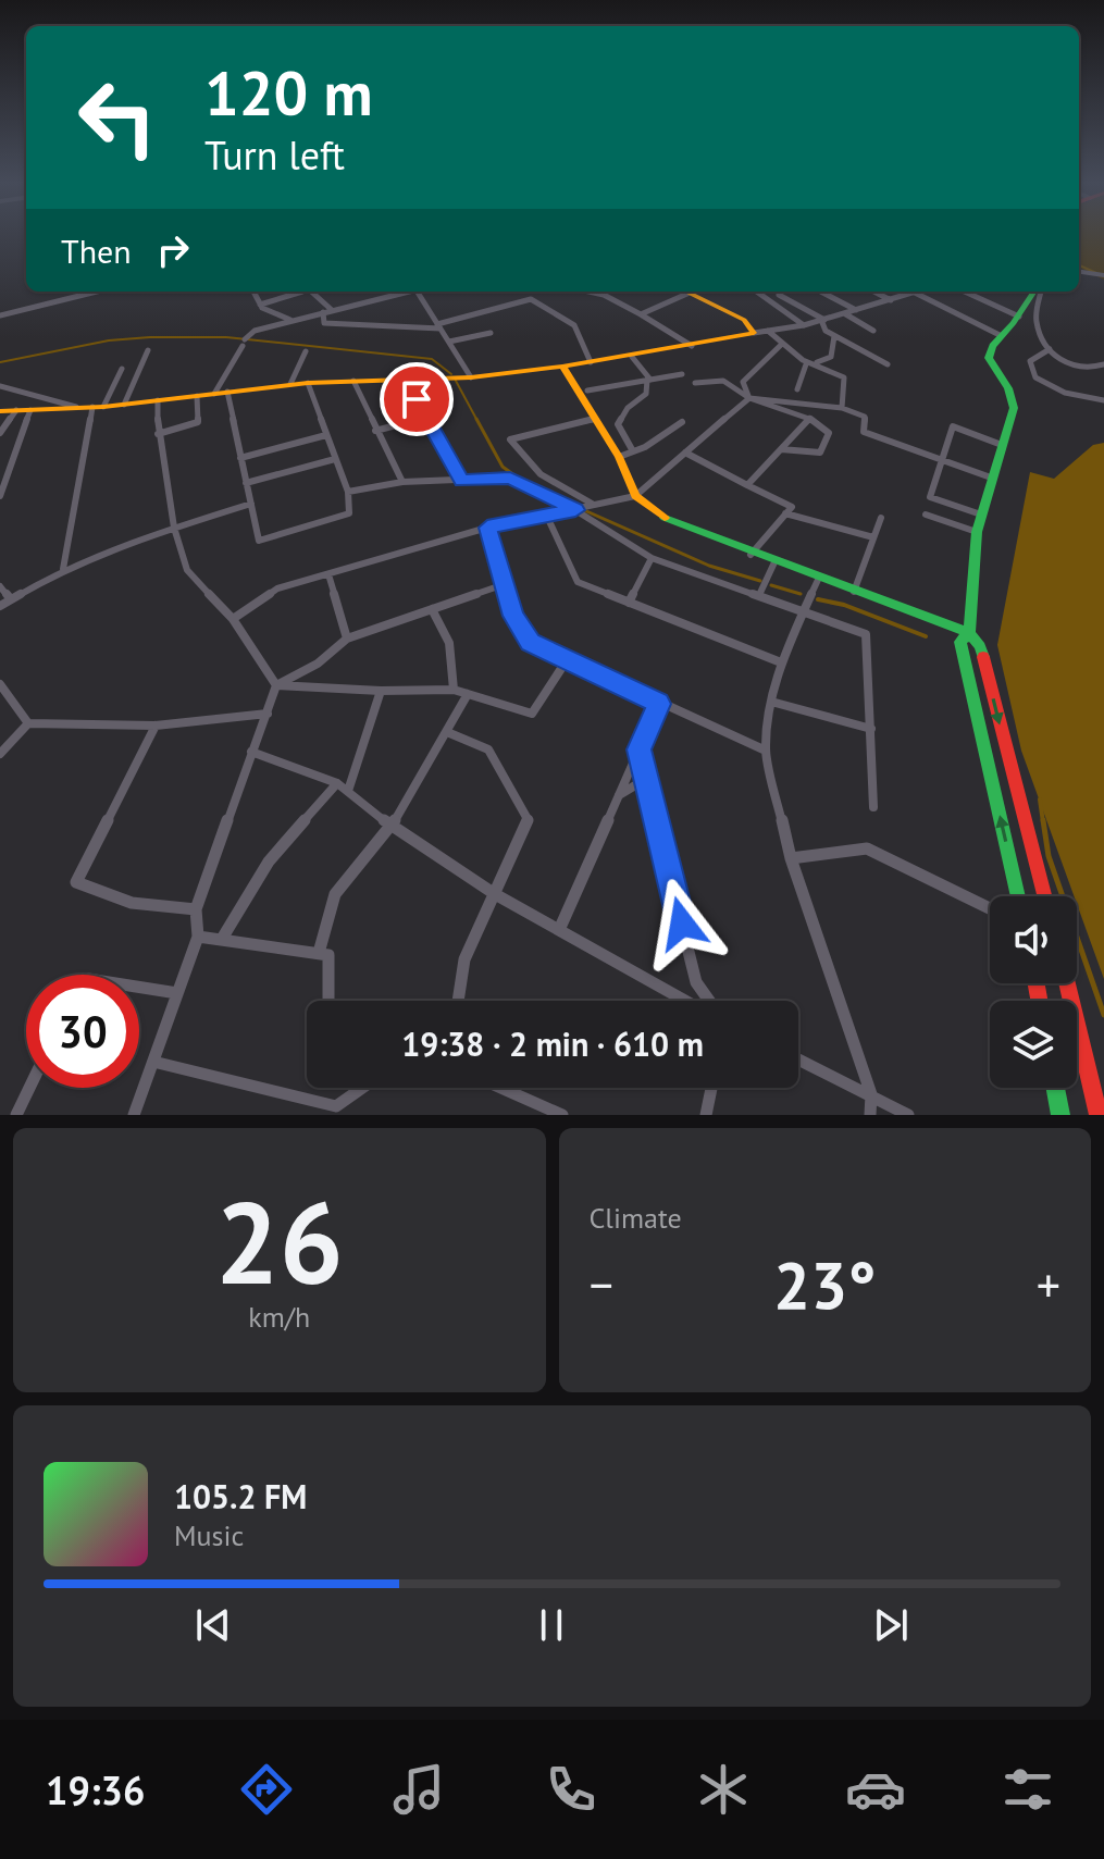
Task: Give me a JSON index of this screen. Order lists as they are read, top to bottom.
{
  "page": {
    "turn": ["120 m", "Turn left"],
    "then": "Then",
    "limit": "30",
    "trip": "19:38 · 2 min · 610 m",
    "tile": [
      ["26", "km/h"],
      "Climate"
    ],
    "heat": ["−", "23°", "+"],
    "song": ["105.2 FM", "Music"],
    "tabs": "19:36"
  }
}
